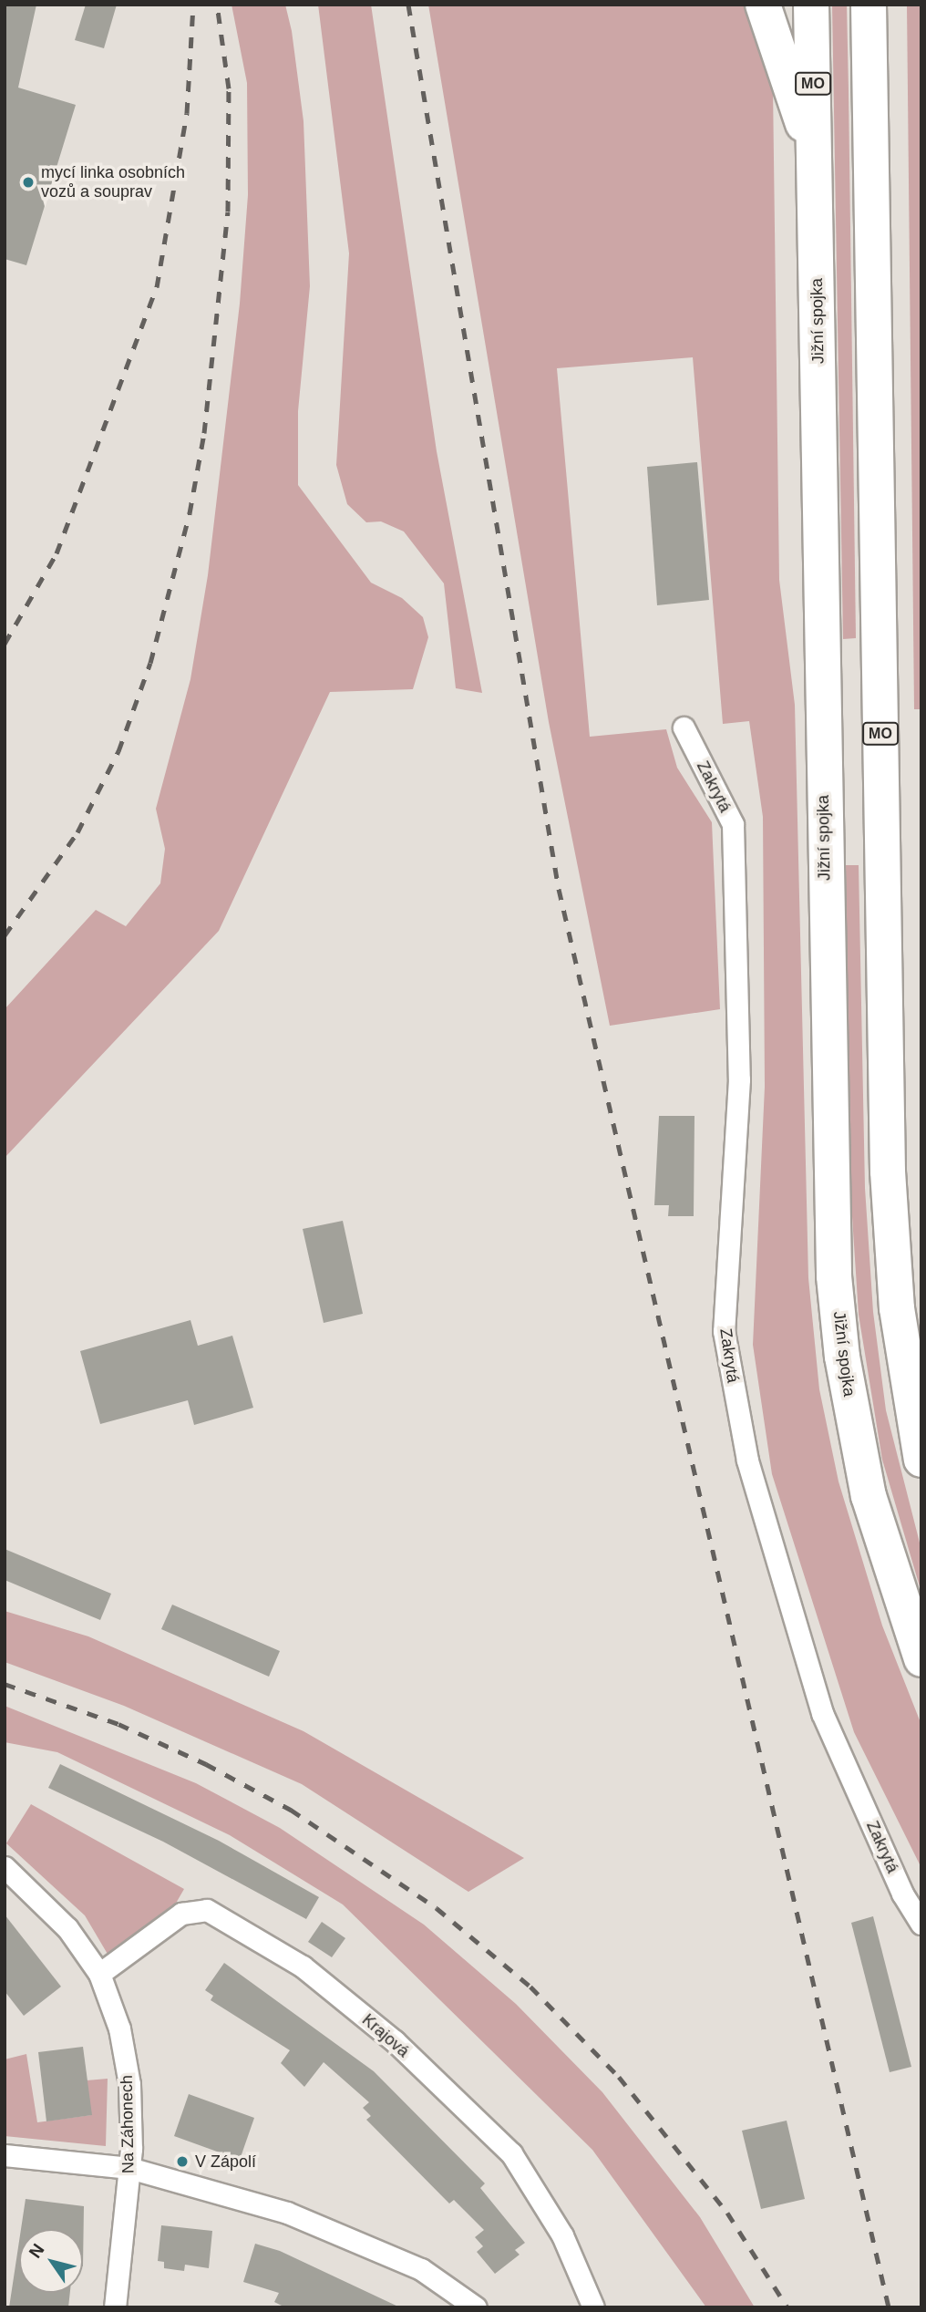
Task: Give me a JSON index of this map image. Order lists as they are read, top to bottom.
{
  "streets": {
    "highway": ["MO", "Jižní spojka"],
    "street": ["Zakrytá", "Krajová", "Na Záhonech"]
  },
  "crossings": [
    ["Krajová", "Na Záhonech"]
  ],
  "places": ["mycí linka osobních vozů a souprav", "V Zápolí"],
  "north": "top left"
}
